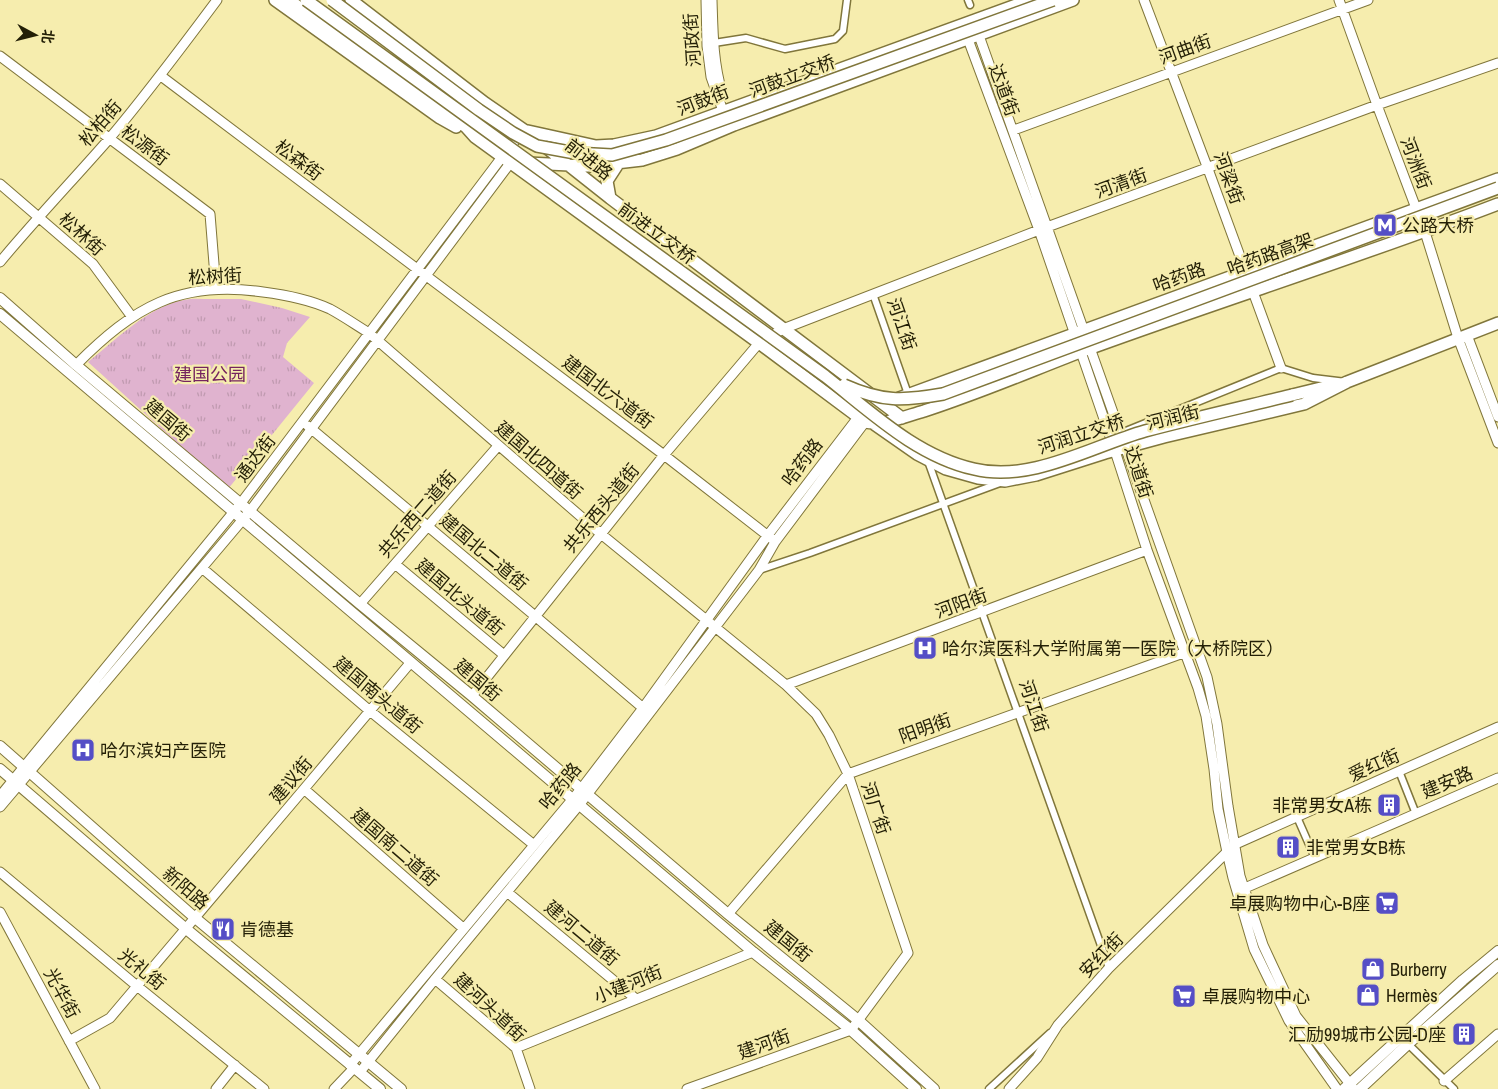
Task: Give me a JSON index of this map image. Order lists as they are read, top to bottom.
{
  "streets": {
    "highway": [
      "河鼓立交桥",
      "河鼓街",
      "前进路",
      "前进立交桥",
      "哈药路高架",
      "哈药路",
      "河润街",
      "河润立交桥"
    ],
    "main road": ["建国街", "新阳路"],
    "street": [
      "河政街",
      "河曲街",
      "达道街",
      "松柏街",
      "松源街",
      "松森街",
      "河洲街",
      "河梁街",
      "河清街",
      "松林街",
      "松树街",
      "河江街",
      "建国北六道街",
      "通达街",
      "建国北四道街",
      "共乐西头道街",
      "共乐西二道街",
      "建国北二道街",
      "建国北头道街",
      "河阳街",
      "建国南头道街",
      "阳明街",
      "爱红街",
      "建议街",
      "建安路",
      "河广街",
      "建国南二道街",
      "建河二道街",
      "安红街",
      "光礼街",
      "小建河街",
      "光华街",
      "建河头道街",
      "建河街"
    ]
  },
  "crossings": [
    ["河政街", "河鼓街"],
    ["河曲街", "河洲街"],
    ["河曲街", "河梁街"],
    ["达道街", "河鼓街"],
    ["达道街", "河清街"],
    ["达道街", "哈药路"],
    ["达道街", "河润街"],
    ["达道街", "河阳街"],
    ["达道街", "阳明街"],
    ["达道街", "爱红街"],
    ["达道街", "建安路"],
    ["达道街", "安红街"],
    ["河鼓街", "前进路"],
    ["河鼓街", "通达街"],
    ["松柏街", "松源街"],
    ["松柏街", "松森街"],
    ["松柏街", "松林街"],
    ["松源街", "松树街"],
    ["前进路", "河清街"],
    ["前进路", "哈药路"],
    ["前进路", "通达街"],
    ["松森街", "建国北六道街"],
    ["松森街", "通达街"],
    ["河洲街", "河清街"],
    ["河洲街", "哈药路"],
    ["河洲街", "河润街"],
    ["河梁街", "河清街"],
    ["河梁街", "哈药路"],
    ["河梁街", "河润街"],
    ["河清街", "河江街"],
    ["河清街", "共乐西头道街"],
    ["前进立交桥", "哈药路高架"],
    ["前进立交桥", "河润立交桥"],
    ["松林街", "松树街"],
    ["松树街", "建国街"],
    ["松树街", "通达街"],
    ["松树街", "建国北四道街"],
    ["哈药路", "河江街"],
    ["哈药路", "建国北六道街"],
    ["哈药路", "河润街"],
    ["哈药路", "建国街"],
    ["哈药路", "建国北四道街"],
    ["哈药路", "建国北二道街"],
    ["哈药路", "建国南头道街"],
    ["哈药路", "河广街"],
    ["哈药路", "建国南二道街"],
    ["哈药路", "新阳路"],
    ["哈药路", "建河二道街"],
    ["哈药路", "建河头道街"],
    ["河江街", "河润街"],
    ["河江街", "河阳街"],
    ["河江街", "阳明街"],
    ["河江街", "安红街"],
    ["建国北六道街", "通达街"],
    ["建国北六道街", "共乐西头道街"],
    ["河润街", "河润立交桥"],
    ["建国街", "通达街"],
    ["建国街", "共乐西头道街"],
    ["建国街", "共乐西二道街"],
    ["建国街", "阳明街"],
    ["建国街", "建议街"],
    ["建国街", "河广街"],
    ["建国街", "小建河街"],
    ["建国街", "建河街"],
    ["通达街", "建国北四道街"],
    ["通达街", "建国北二道街"],
    ["通达街", "建国南头道街"],
    ["通达街", "新阳路"],
    ["建国北四道街", "共乐西头道街"],
    ["建国北四道街", "共乐西二道街"],
    ["建国北四道街", "河广街"],
    ["共乐西头道街", "建国北二道街"],
    ["共乐西头道街", "建国北头道街"],
    ["共乐西二道街", "建国北二道街"],
    ["共乐西二道街", "建国北头道街"],
    ["河阳街", "河广街"],
    ["建国南头道街", "建议街"],
    ["阳明街", "河广街"],
    ["建议街", "建国南二道街"],
    ["建议街", "新阳路"],
    ["建议街", "光礼街"],
    ["建议街", "光华街"],
    ["河广街", "建河街"],
    ["建河二道街", "小建河街"],
    ["小建河街", "建河头道街"]
  ],
  "parks": ["建国公园"],
  "places": {
    "metro station": ["公路大桥"],
    "hospital": ["哈尔滨医科大学附属第一医院（大桥院区）", "哈尔滨妇产医院"],
    "building": ["非常男女A栋", "非常男女B栋", "汇励99城市公园-D座"],
    "supermarket": ["卓展购物中心-B座", "卓展购物中心"],
    "restaurant": ["肯德基"],
    "shop": ["Burberry", "Hermès"]
  },
  "north": "right"
}
